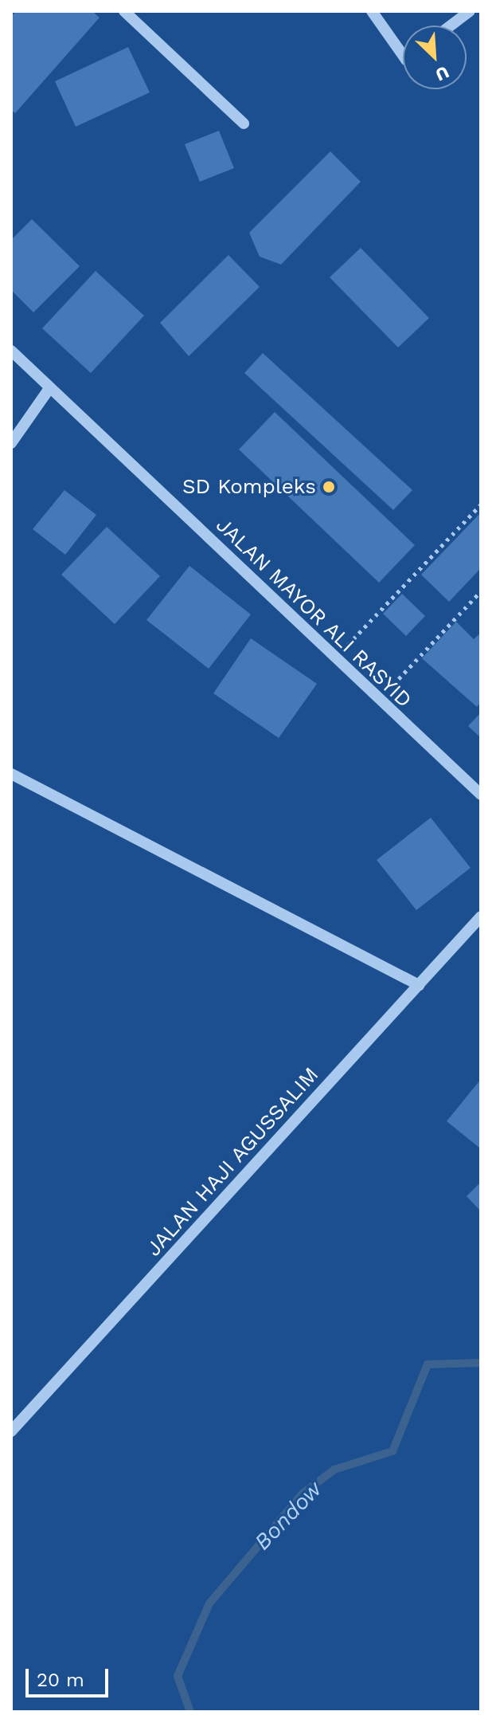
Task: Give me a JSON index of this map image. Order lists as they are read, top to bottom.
{
  "streets": {
    "street": ["JALAN MAYOR ALI RASYID", "JALAN HAJI AGUSSALIM"]
  },
  "water": ["Bondow"],
  "places": ["SD Kompleks"],
  "scale_bar": "20 m",
  "north": "bottom right"
}
